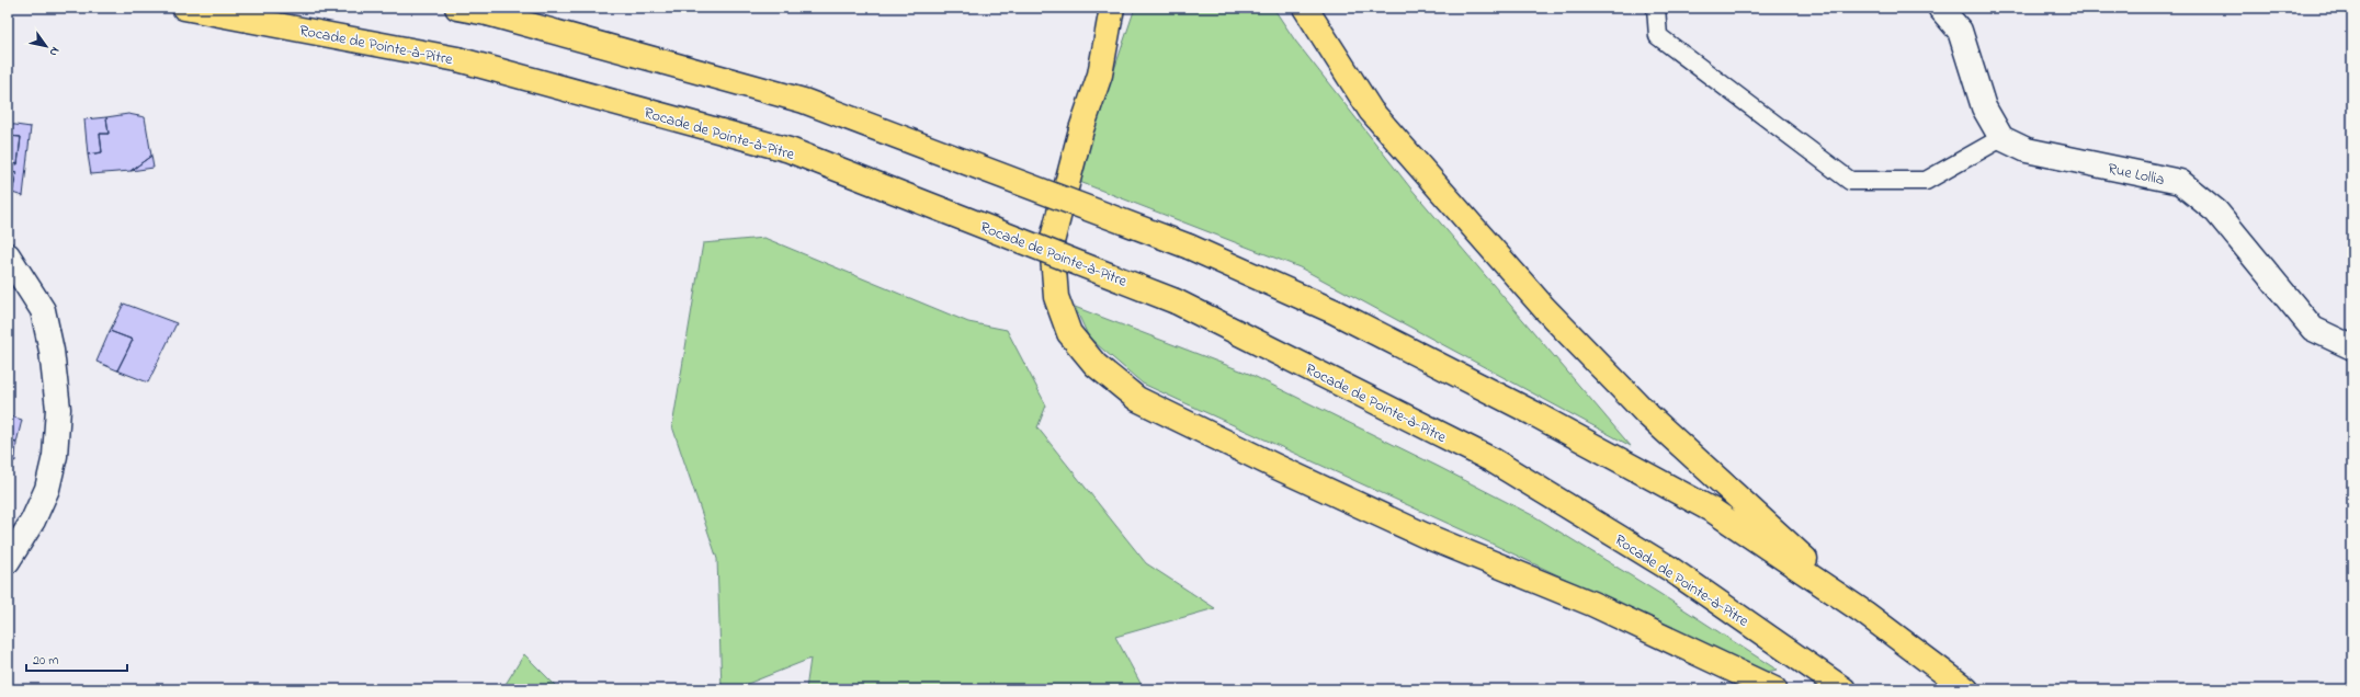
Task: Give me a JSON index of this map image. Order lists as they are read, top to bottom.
{
  "streets": {
    "highway": ["Rocade de Pointe-à-Pitre"],
    "street": ["Rue Lollia"]
  },
  "scale_bar": "20 m",
  "north": "bottom right"
}
